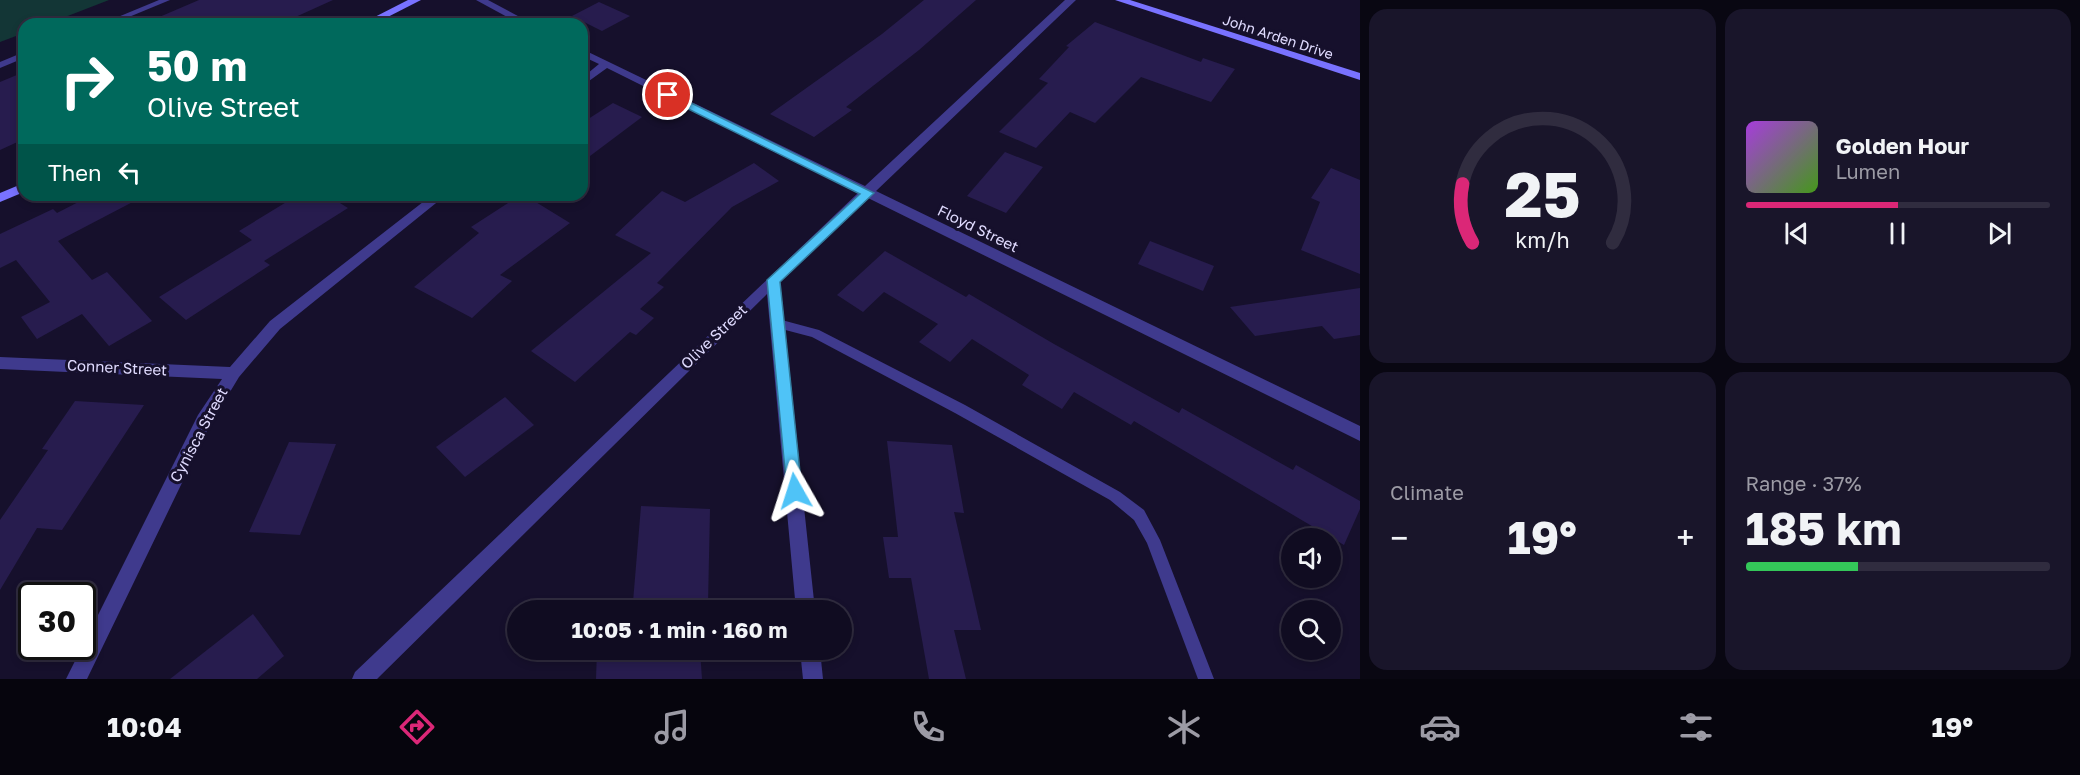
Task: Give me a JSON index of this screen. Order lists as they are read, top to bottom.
{
  "streets": {
    "street": [
      "John Arden Drive",
      "Floyd Street",
      "Olive Street",
      "Conner Street",
      "Cynisca Street"
    ]
  },
  "crossings": [
    ["Floyd Street", "Olive Street"],
    ["Conner Street", "Cynisca Street"]
  ],
  "page": {
    "turn": ["50 m", "Olive Street"],
    "song": ["Golden Hour", "Lumen"],
    "then": "Then",
    "tile": [
      "Climate",
      ["Range · 37%", "185 km"]
    ],
    "heat": ["−", "19°", "+"],
    "limit": "30",
    "trip": "10:05 · 1 min · 160 m",
    "tabs": ["10:04", "19°"],
    "gauge": ["25", "km/h"]
  }
}
